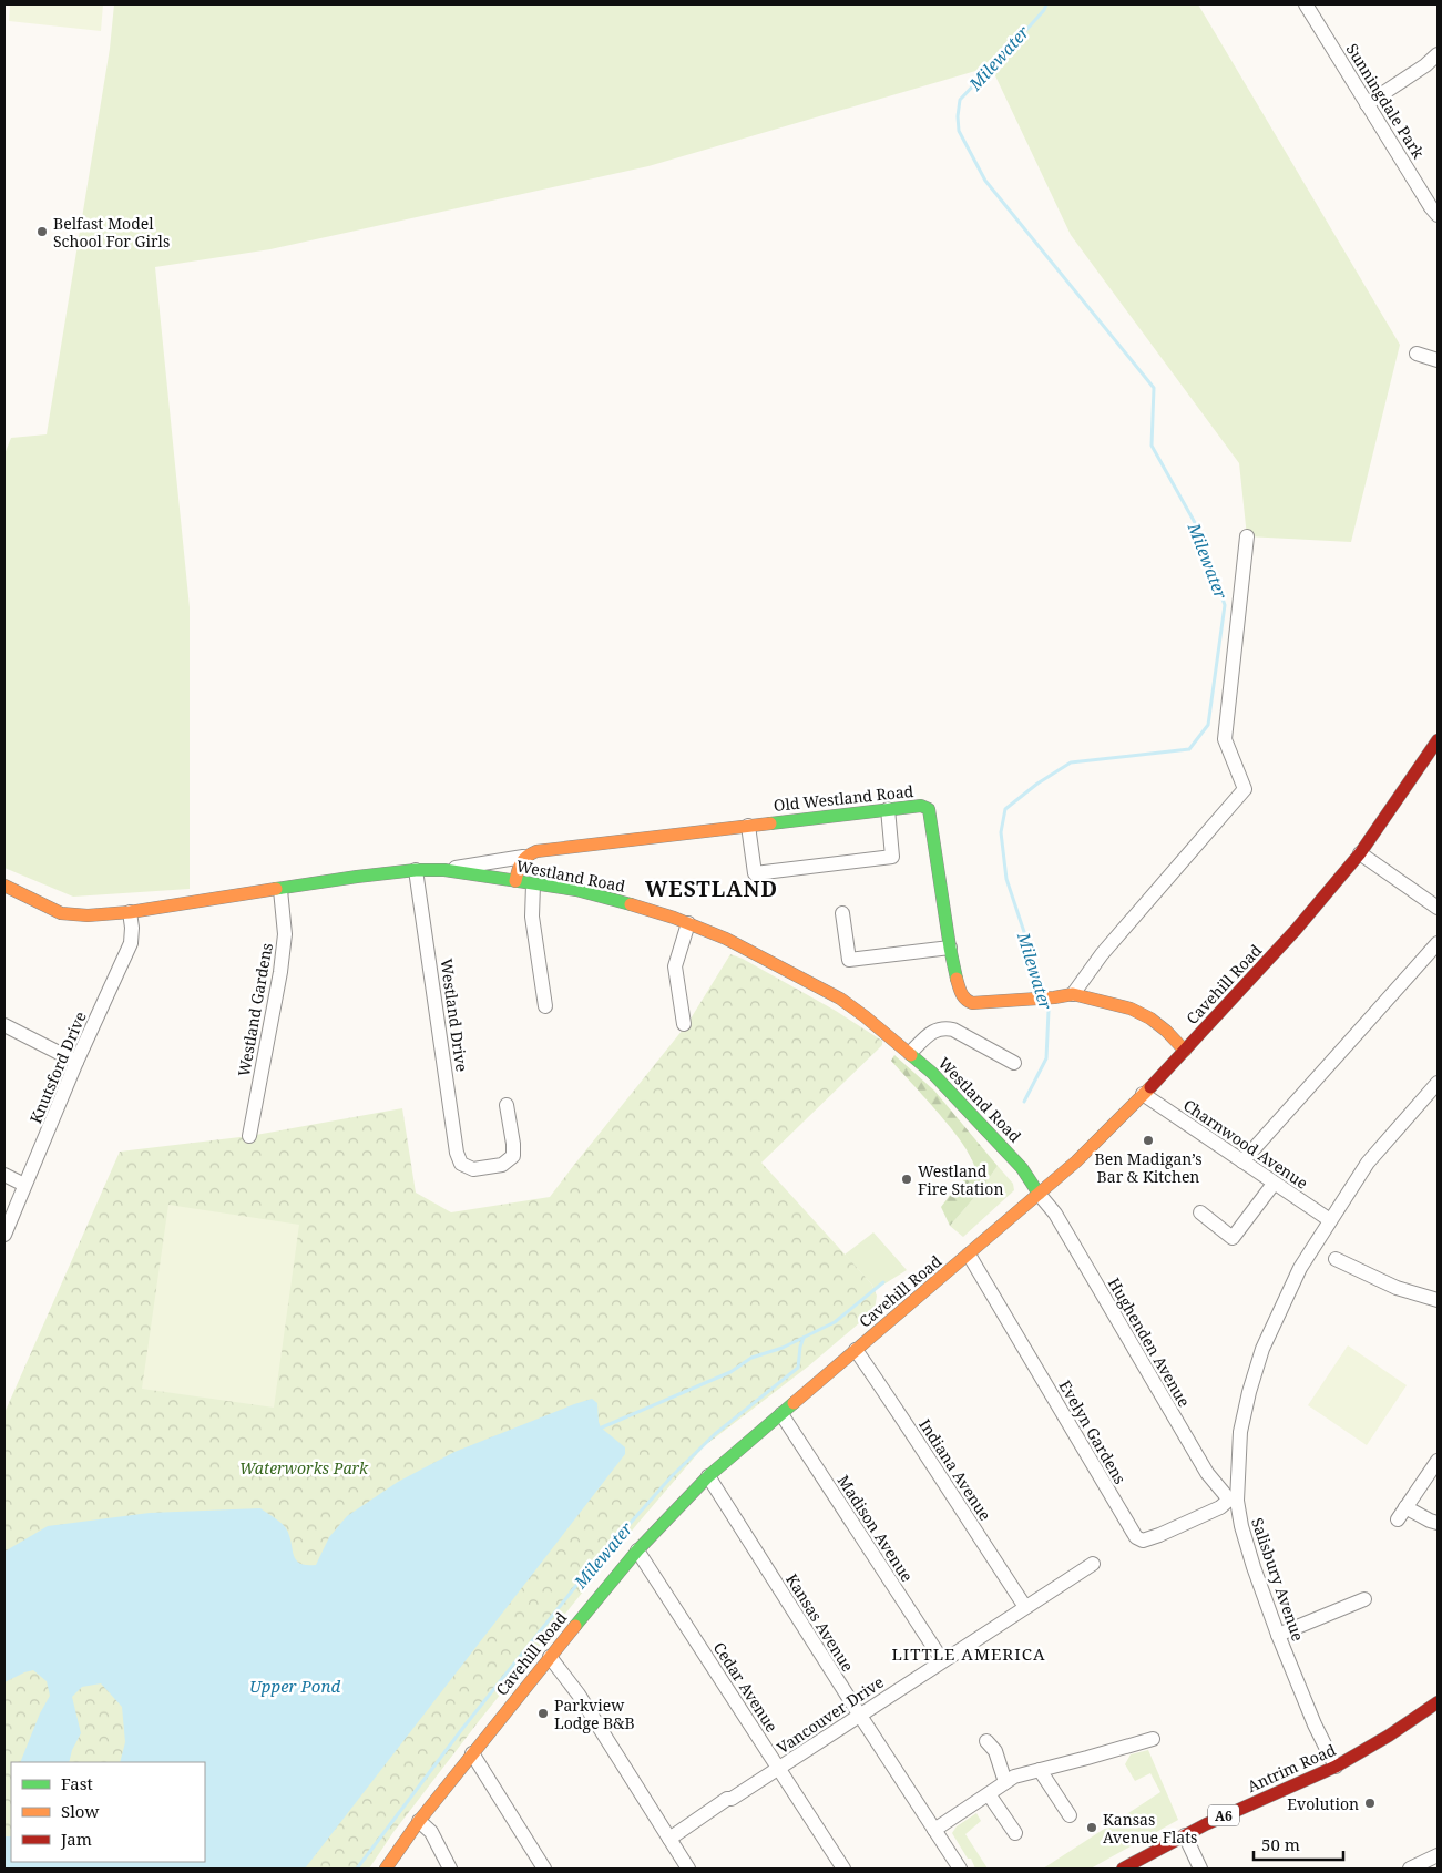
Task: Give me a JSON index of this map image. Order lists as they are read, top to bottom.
{
  "streets": {
    "street": [
      "Sunningdale Park",
      "Old Westland Road",
      "Westland Road",
      "Cavehill Road",
      "Westland Gardens",
      "Westland Drive",
      "Knutsford Drive",
      "Charnwood Avenue",
      "Hughenden Avenue",
      "Evelyn Gardens",
      "Indiana Avenue",
      "Madison Avenue",
      "Salisbury Avenue",
      "Kansas Avenue",
      "Cedar Avenue",
      "Vancouver Drive",
      "Antrim Road",
      "A6"
    ]
  },
  "crossings": [
    ["Old Westland Road", "Cavehill Road"],
    ["Westland Road", "Cavehill Road"],
    ["Westland Road", "Westland Gardens"],
    ["Westland Road", "Westland Drive"],
    ["Westland Road", "Knutsford Drive"],
    ["Westland Road", "Hughenden Avenue"],
    ["Cavehill Road", "Charnwood Avenue"],
    ["Cavehill Road", "Hughenden Avenue"],
    ["Cavehill Road", "Evelyn Gardens"],
    ["Cavehill Road", "Indiana Avenue"],
    ["Cavehill Road", "Madison Avenue"],
    ["Cavehill Road", "Kansas Avenue"],
    ["Cavehill Road", "Cedar Avenue"],
    ["Charnwood Avenue", "Salisbury Avenue"],
    ["Hughenden Avenue", "Evelyn Gardens"],
    ["Hughenden Avenue", "Salisbury Avenue"],
    ["Evelyn Gardens", "Salisbury Avenue"],
    ["Indiana Avenue", "Vancouver Drive"],
    ["Madison Avenue", "Vancouver Drive"],
    ["Salisbury Avenue", "Antrim Road"],
    ["Kansas Avenue", "Vancouver Drive"],
    ["Cedar Avenue", "Vancouver Drive"]
  ],
  "districts": ["WESTLAND", "LITTLE AMERICA"],
  "water": ["Milewater", "Upper Pond"],
  "parks": ["Waterworks Park"],
  "places": [
    "Belfast Model School For Girls",
    "Ben Madigan’s Bar & Kitchen",
    "Westland Fire Station",
    "Parkview Lodge B&B",
    "Evolution",
    "Kansas Avenue Flats"
  ],
  "legend": ["Fast", "Slow", "Jam"],
  "scale_bar": "50 m"
}
